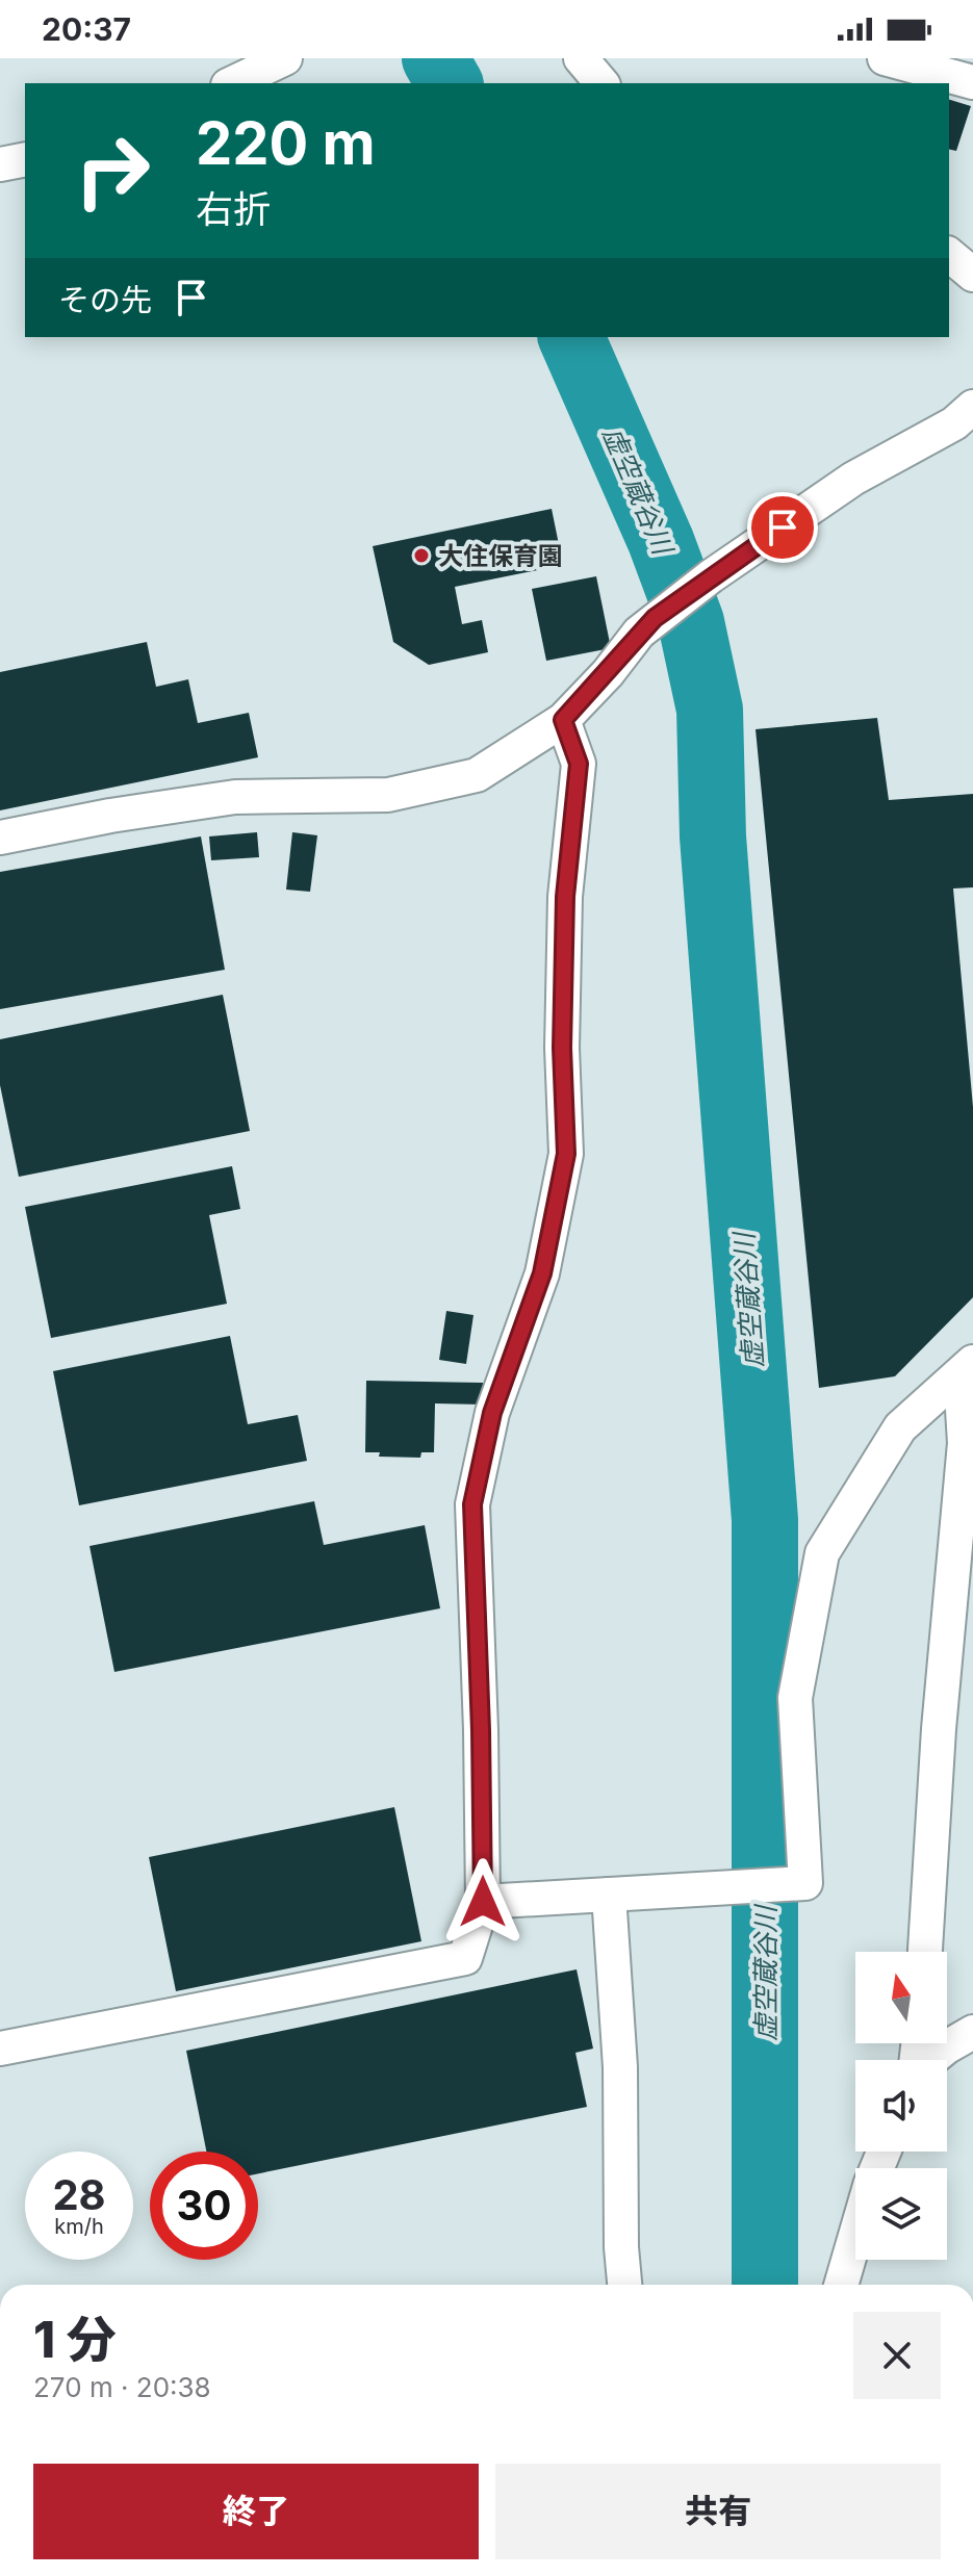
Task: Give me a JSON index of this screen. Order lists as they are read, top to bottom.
{
  "water": ["虚空蔵谷川"],
  "places": ["大住保育園"],
  "north": "top",
  "page": {
    "status": "20:37",
    "turn": ["220 m", "右折"],
    "then": "その先",
    "speed": "28 km/h",
    "limit": "30",
    "heading": ["1 分", "270 m · 20:38"],
    "buttons": ["終了", "共有"]
  }
}
